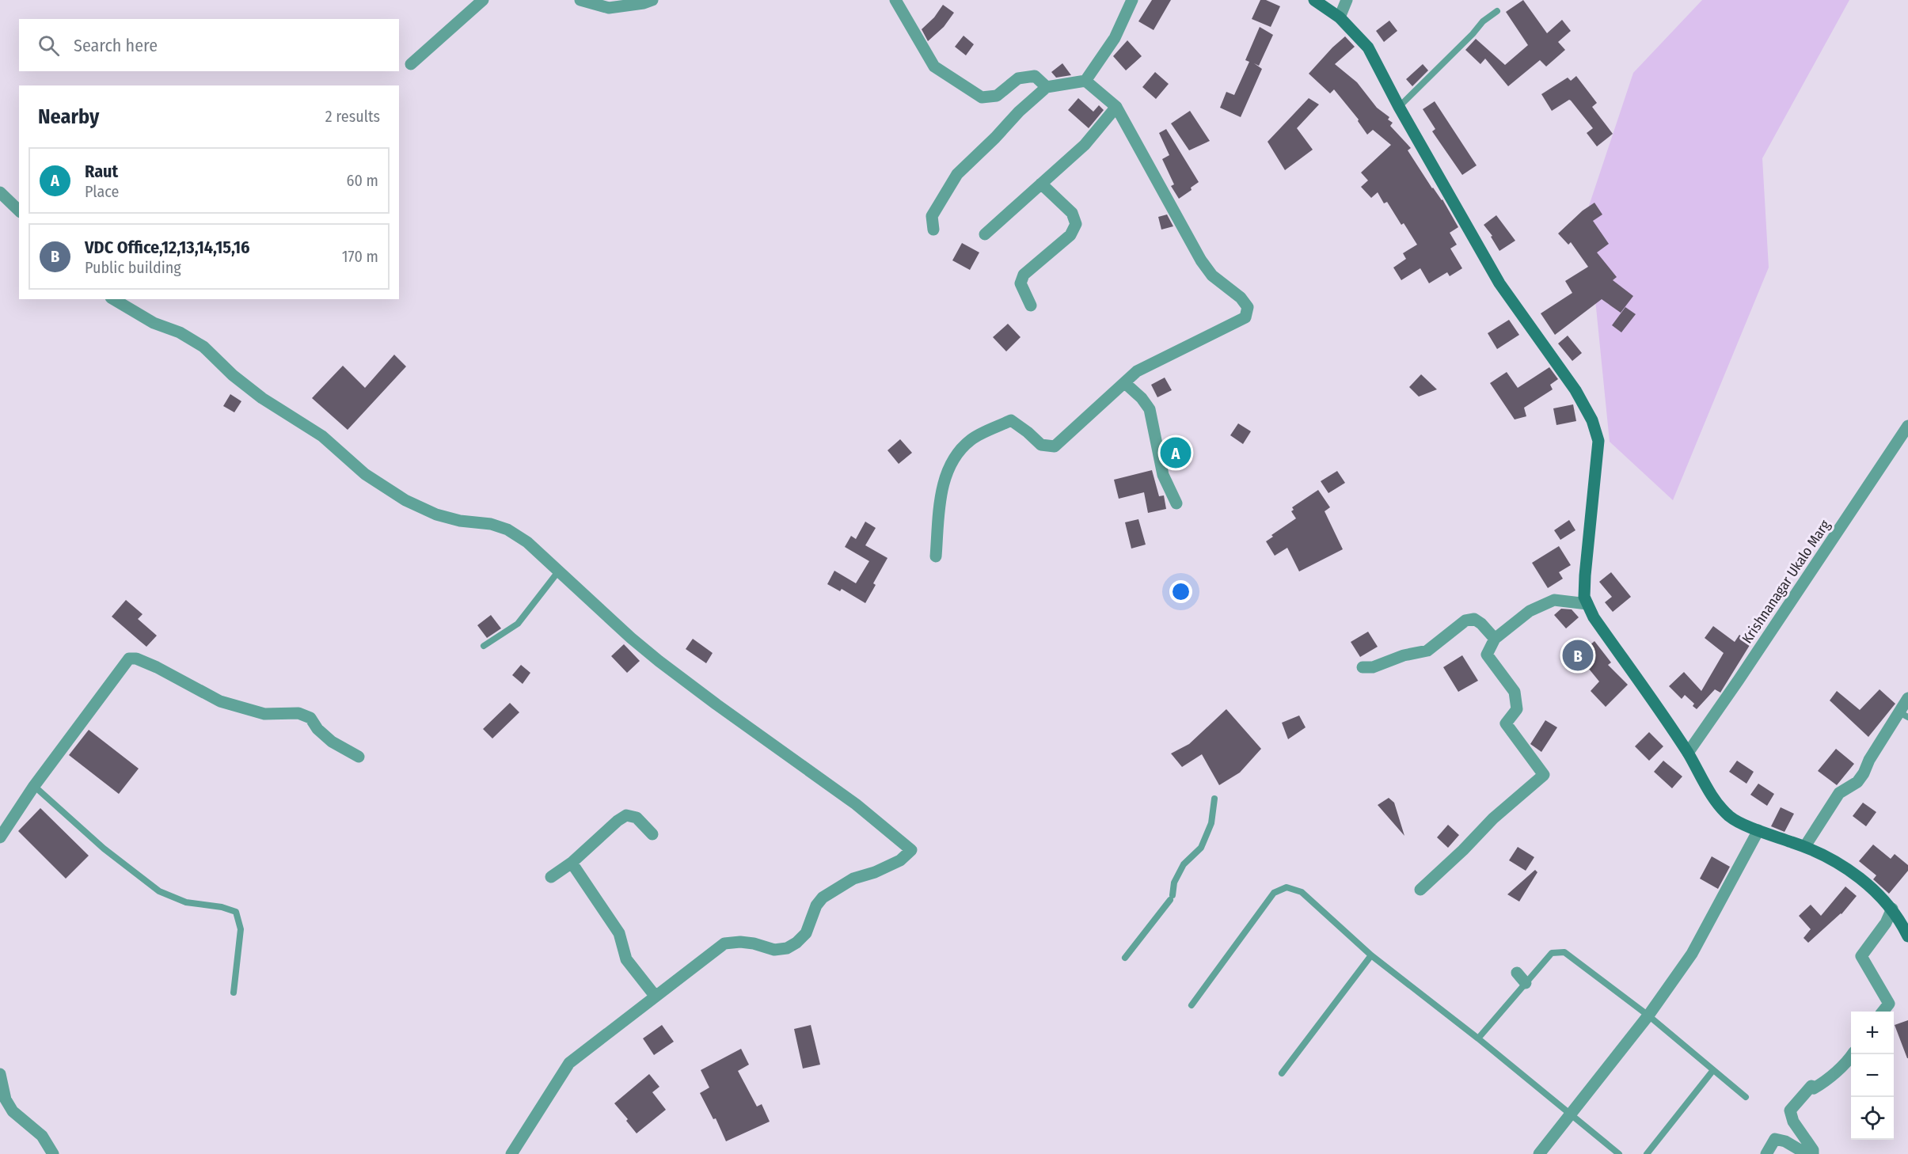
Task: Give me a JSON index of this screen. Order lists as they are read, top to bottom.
{
  "streets": {
    "street": ["Krishnanagar Ukalo Marg"]
  },
  "page": {
    "search": "Search here",
    "heading": ["Nearby", "2 results"],
    "list": [
      {
        "mark": "A",
        "name": "Raut",
        "note": "Place",
        "value": "60 m"
      },
      {
        "mark": "B",
        "name": "VDC Office,12,13,14,15,16",
        "note": "Public building",
        "value": "170 m"
      }
    ],
    "pins": ["A", "B"],
    "map_buttons": ["+", "−"]
  }
}
